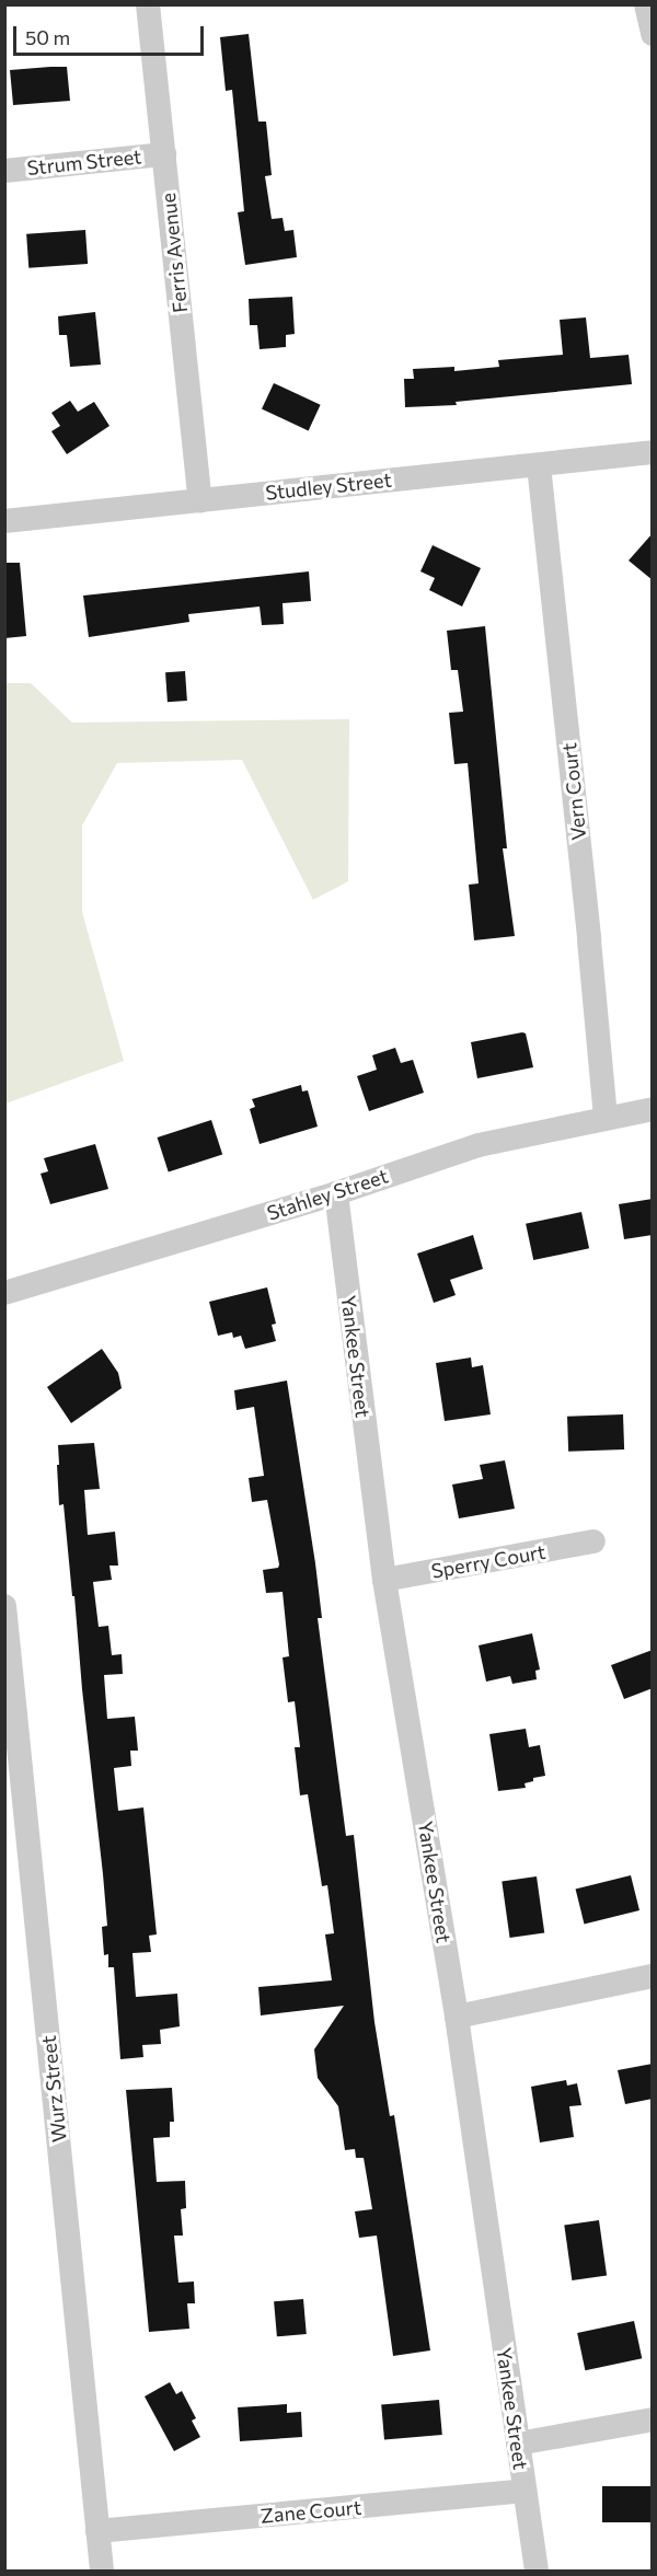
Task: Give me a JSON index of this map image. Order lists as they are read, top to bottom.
{
  "streets": {
    "street": [
      "Strum Street",
      "Ferris Avenue",
      "Studley Street",
      "Vern Court",
      "Stahley Street",
      "Yankee Street",
      "Sperry Court",
      "Wurz Street",
      "Zane Court"
    ]
  },
  "crossings": [
    ["Strum Street", "Ferris Avenue"],
    ["Ferris Avenue", "Studley Street"],
    ["Studley Street", "Vern Court"],
    ["Vern Court", "Stahley Street"],
    ["Stahley Street", "Yankee Street"],
    ["Yankee Street", "Sperry Court"],
    ["Yankee Street", "Zane Court"],
    ["Wurz Street", "Zane Court"]
  ],
  "scale_bar": "50 m"
}
